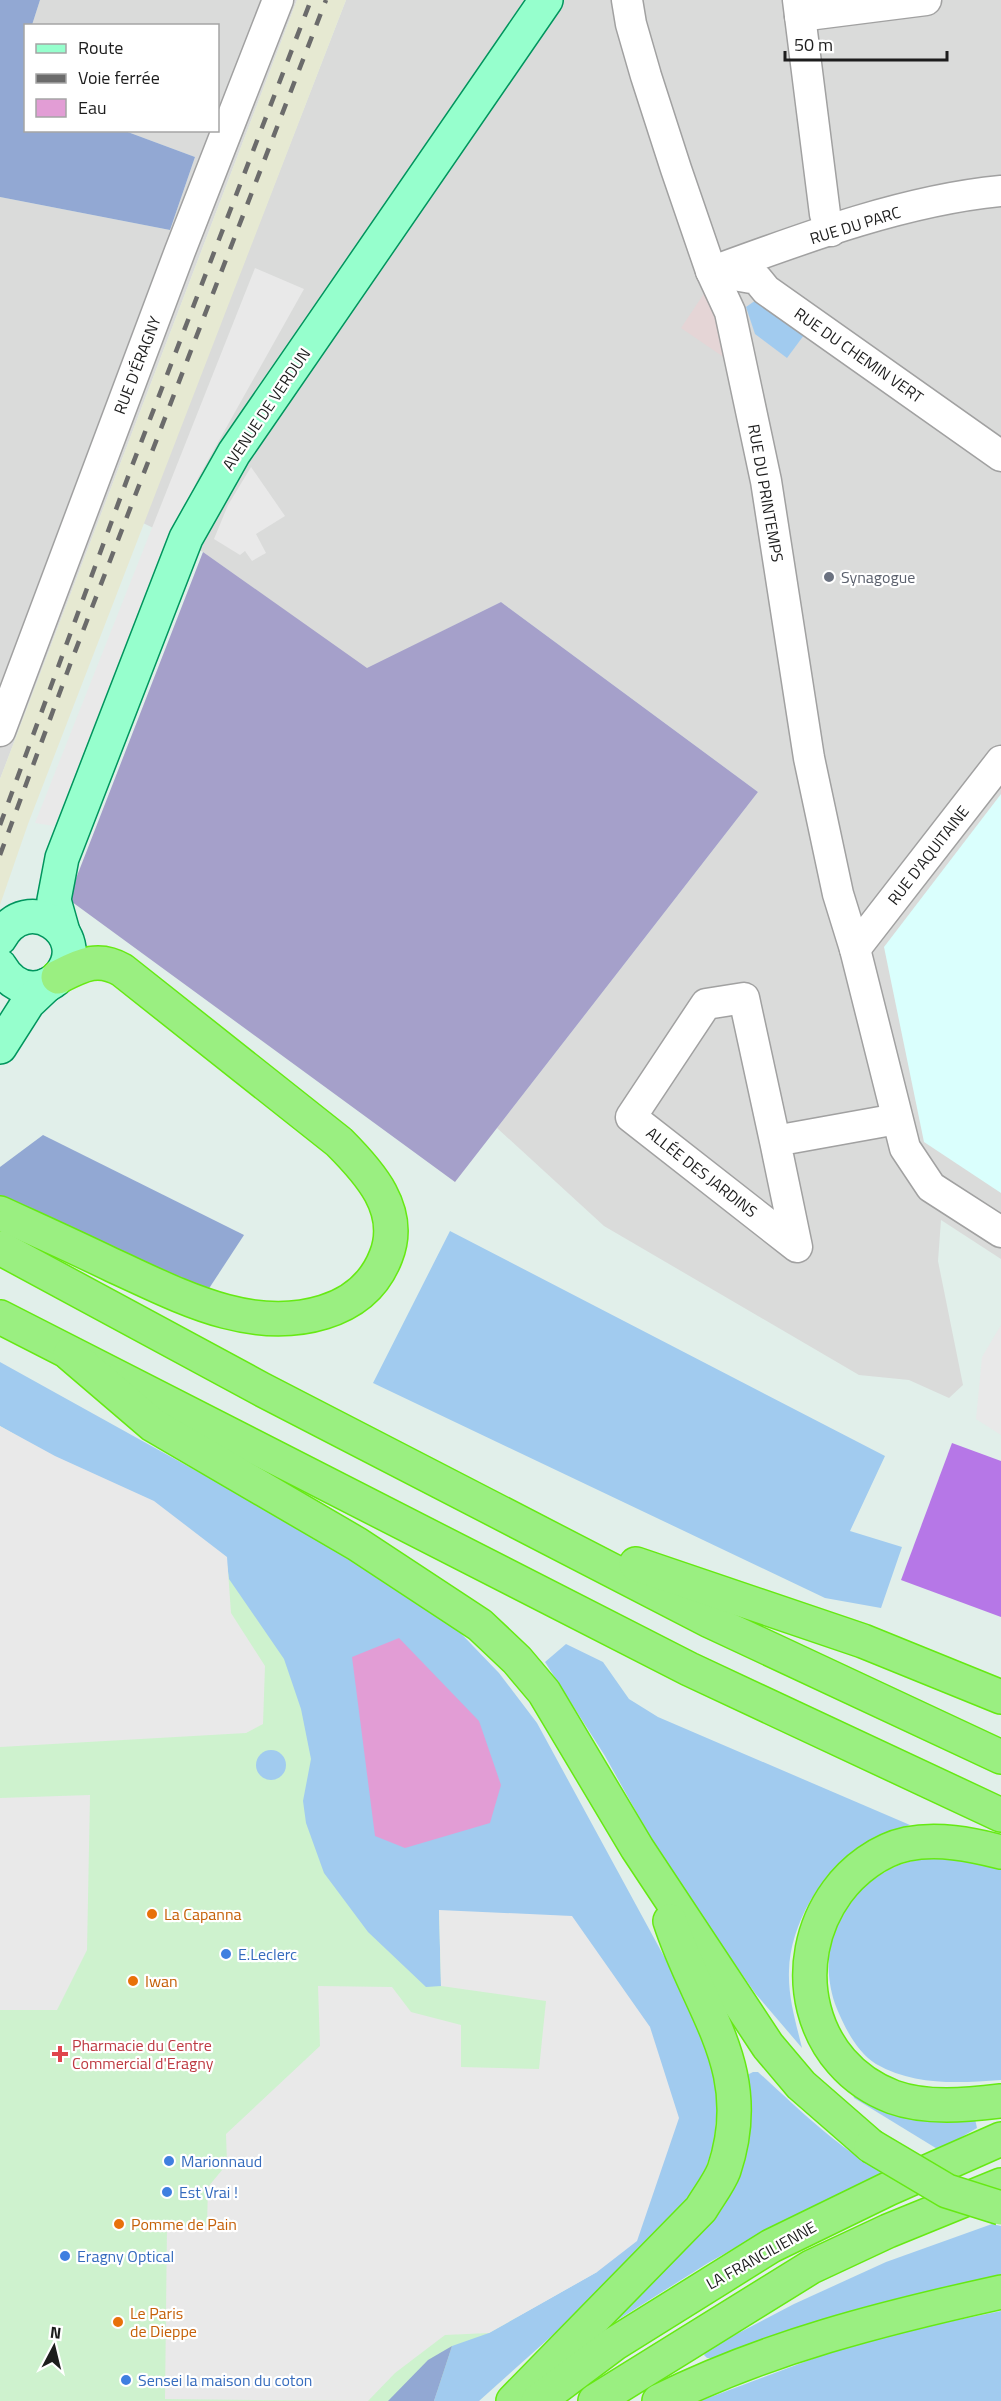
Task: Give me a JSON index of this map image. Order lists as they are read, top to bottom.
{
  "streets": {
    "highway": ["LA FRANCILIENNE"],
    "main road": ["AVENUE DE VERDUN"],
    "street": [
      "RUE DU PARC",
      "RUE DU CHEMIN VERT",
      "RUE D'ÉRAGNY",
      "RUE DU PRINTEMPS",
      "RUE D'AQUITAINE",
      "ALLÉE DES JARDINS"
    ]
  },
  "crossings": [
    ["RUE DU PARC", "RUE DU CHEMIN VERT"],
    ["RUE DU PARC", "RUE DU PRINTEMPS"],
    ["RUE DU CHEMIN VERT", "RUE DU PRINTEMPS"],
    ["RUE DU PRINTEMPS", "RUE D'AQUITAINE"]
  ],
  "places": {
    "other": [
      "Synagogue",
      "La Capanna",
      "E.Leclerc",
      "Iwan",
      "Marionnaud",
      "Est Vrai !",
      "Pomme de Pain",
      "Eragny Optical",
      "Le Paris de Dieppe",
      "Sensei la maison du coton"
    ],
    "health": ["Pharmacie du Centre Commercial d'Eragny"]
  },
  "legend": ["Route", "Voie ferrée", "Eau"],
  "scale_bar": "50 m",
  "north": "top"
}
